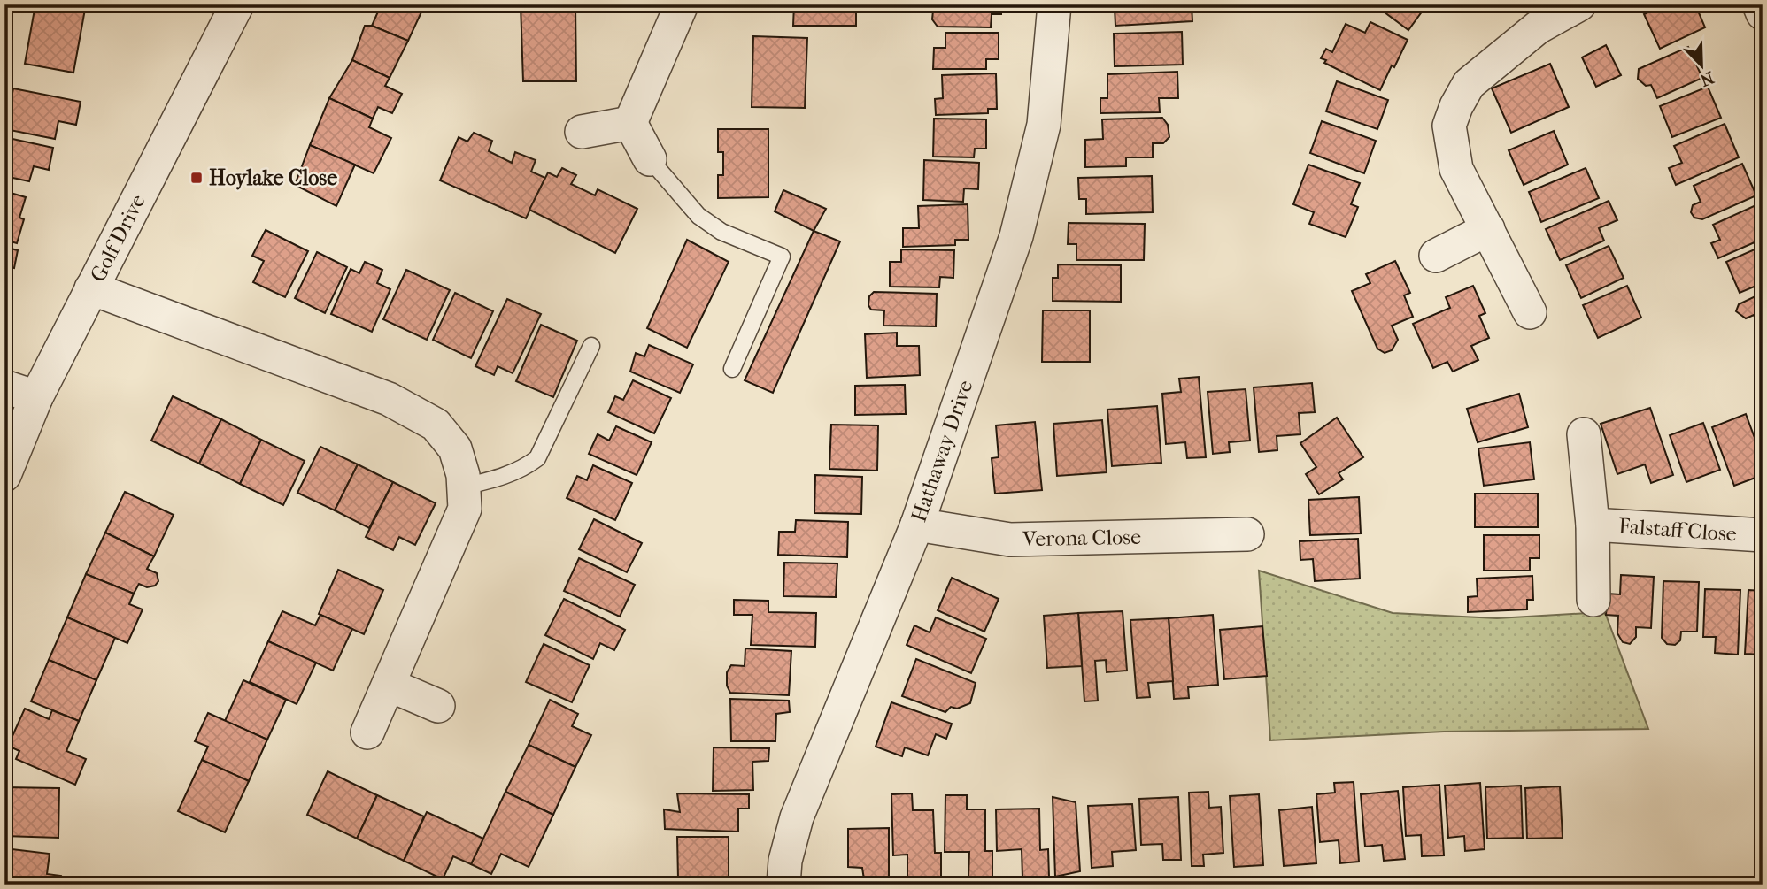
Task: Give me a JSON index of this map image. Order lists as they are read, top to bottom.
{
  "streets": {
    "street": [
      "Golf Drive",
      "Hathaway Drive",
      "Falstaff Close",
      "Verona Close"
    ]
  },
  "crossings": [
    ["Hathaway Drive", "Verona Close"]
  ],
  "places": {
    "transit": ["Hoylake Close"]
  },
  "north": "bottom right"
}
